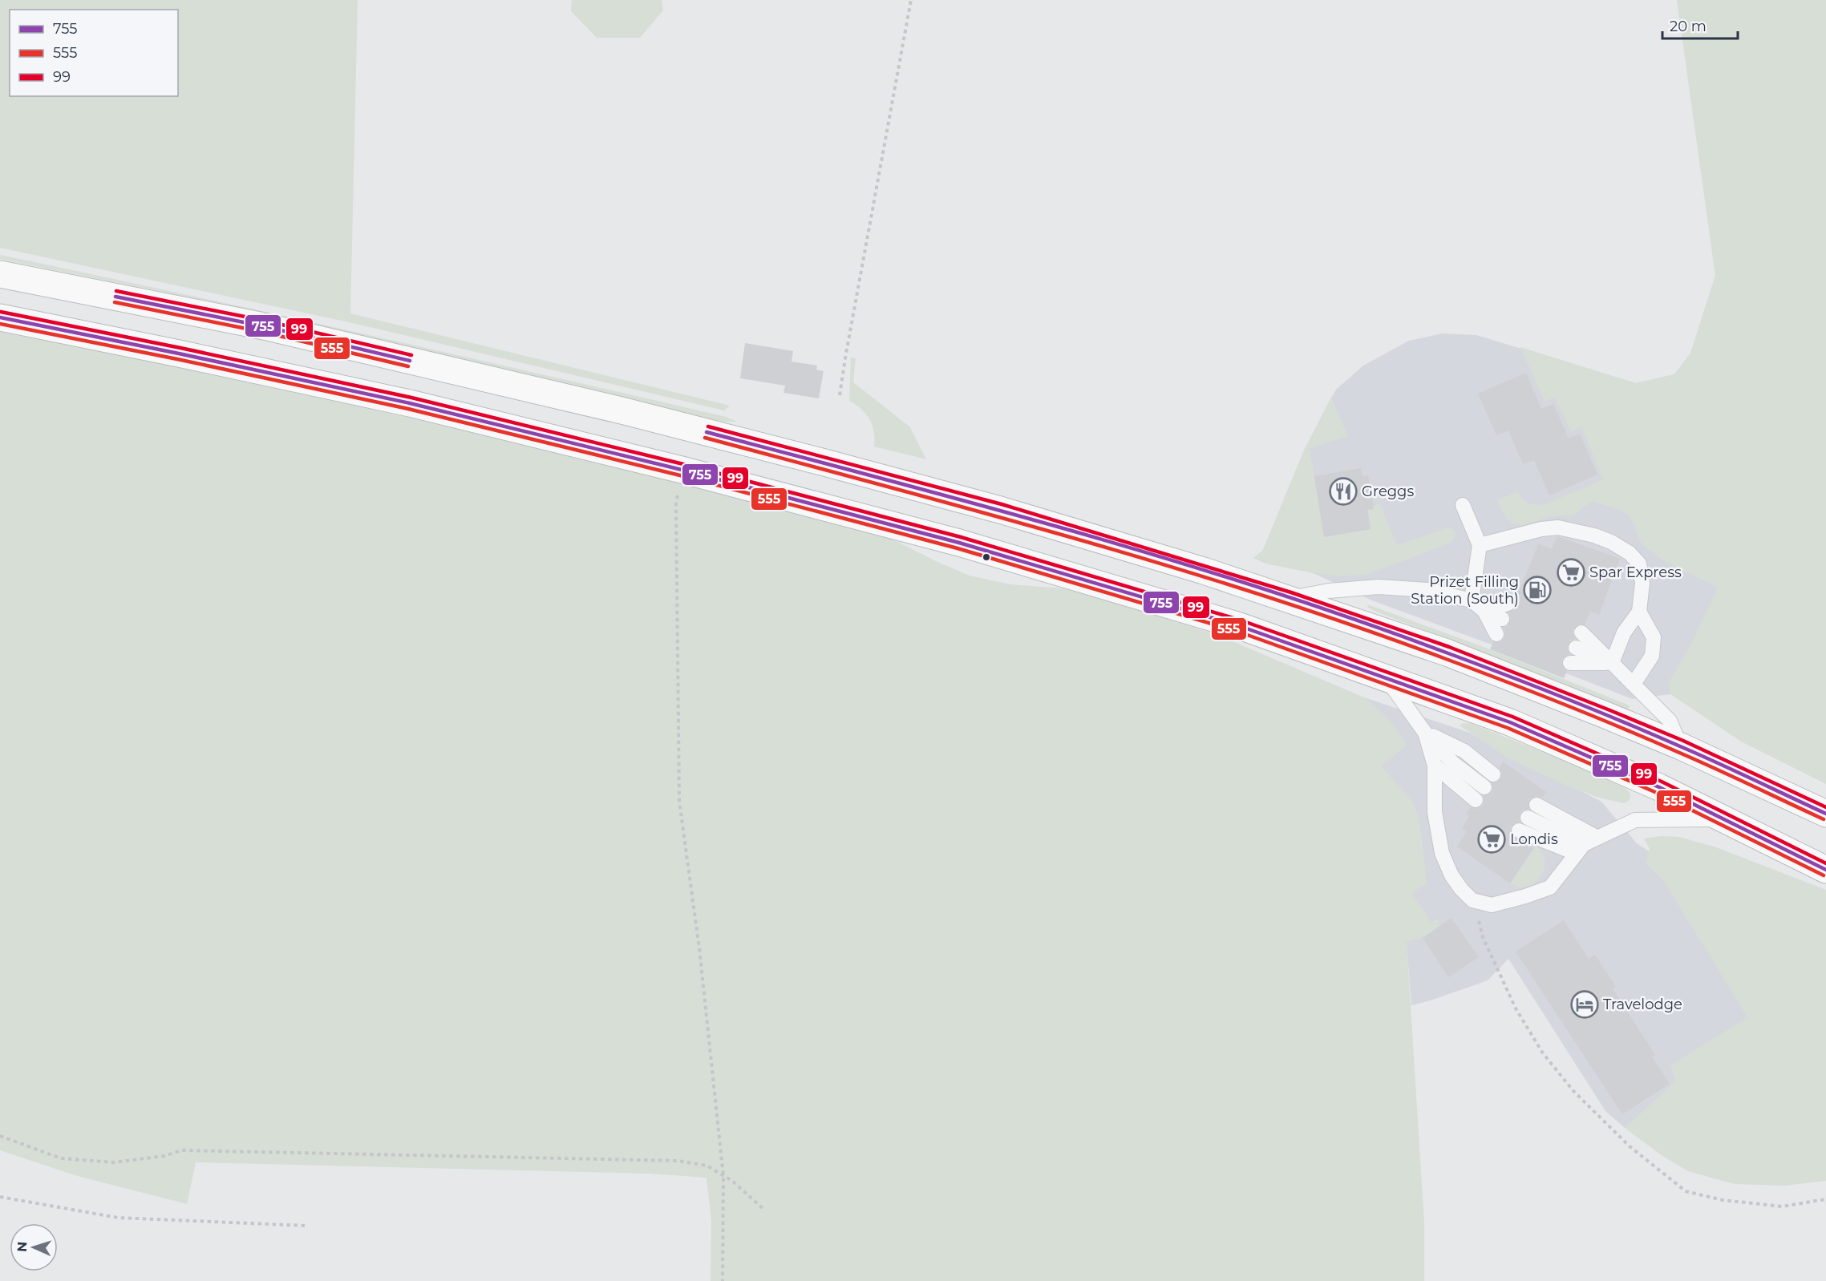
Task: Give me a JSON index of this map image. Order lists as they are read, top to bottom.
{
  "places": {
    "restaurant": ["Greggs"],
    "supermarket": ["Spar Express", "Londis"],
    "fuel station": ["Prizet Filling Station (South)"],
    "hotel": ["Travelodge"]
  },
  "lines": ["transit line 99", "transit line 755", "transit line 555"],
  "legend": ["755", "555", "99"],
  "scale_bar": "20 m",
  "north": "left"
}
